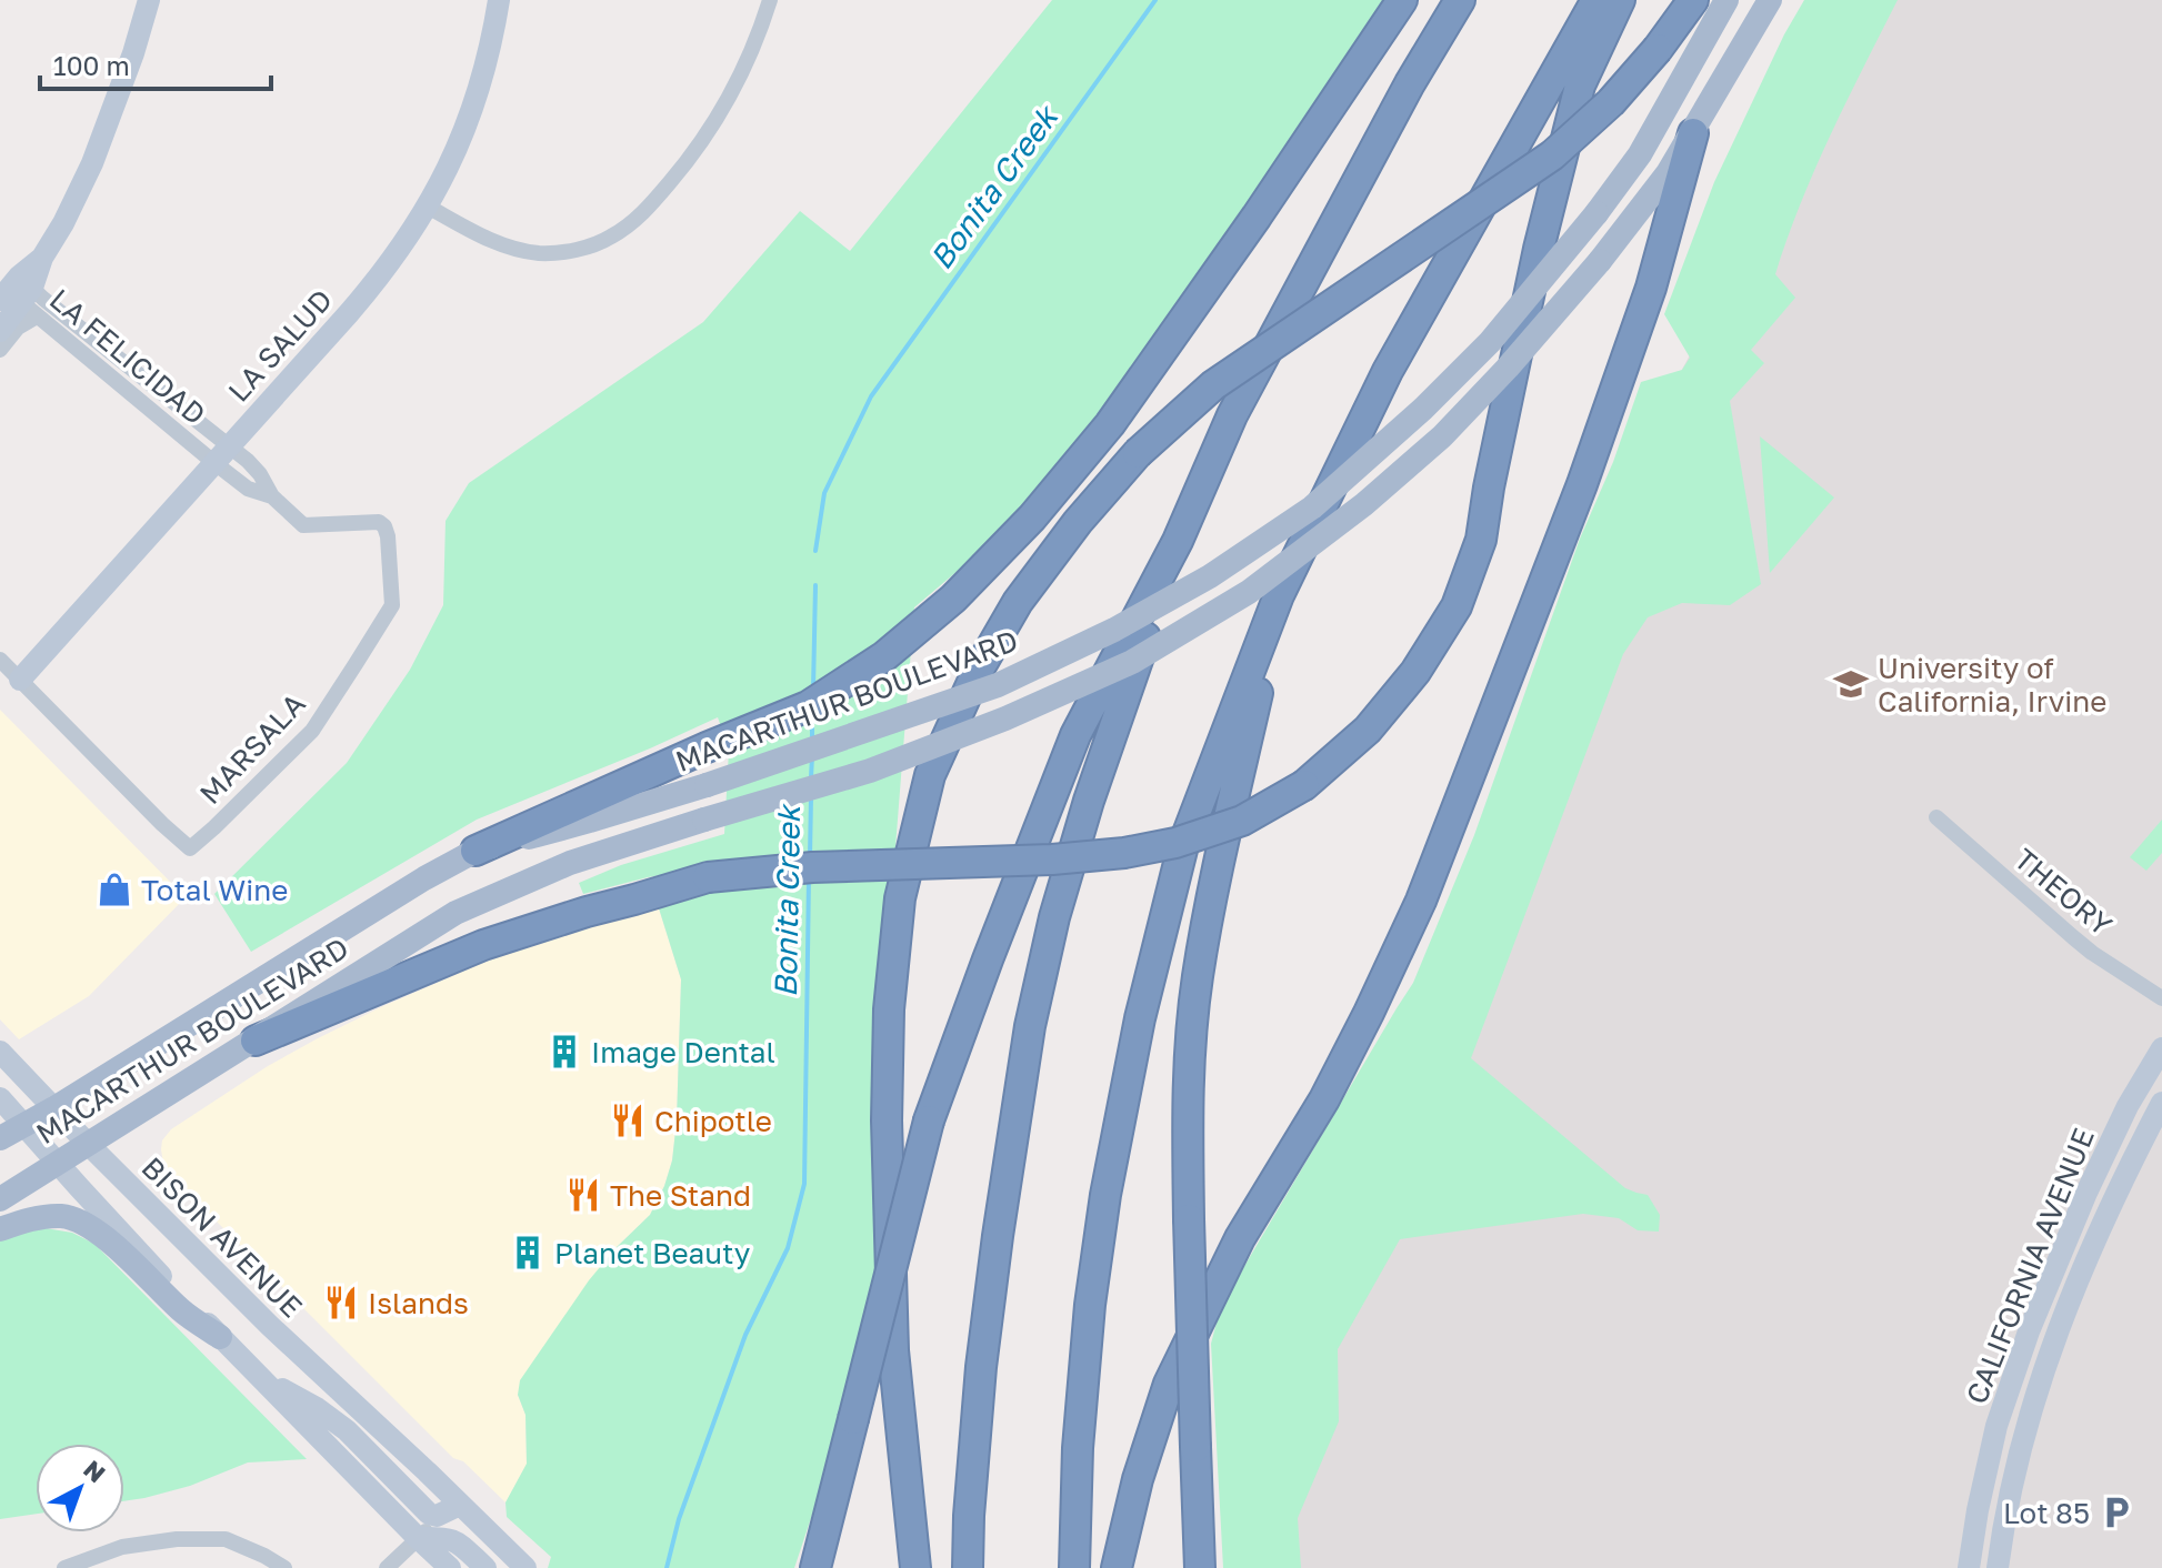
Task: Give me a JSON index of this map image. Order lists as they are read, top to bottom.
{
  "streets": {
    "main road": ["MACARTHUR BOULEVARD"],
    "street": [
      "LA SALUD",
      "LA FELICIDAD",
      "MARSALA",
      "THEORY",
      "BISON AVENUE",
      "CALIFORNIA AVENUE"
    ]
  },
  "crossings": [
    ["LA SALUD", "LA FELICIDAD"],
    ["LA SALUD", "MARSALA"],
    ["LA FELICIDAD", "MARSALA"],
    ["MACARTHUR BOULEVARD", "BISON AVENUE"]
  ],
  "water": ["Bonita Creek"],
  "places": {
    "school or university": ["University of California, Irvine"],
    "shop": ["Total Wine"],
    "building": ["Image Dental", "Planet Beauty"],
    "restaurant": ["Chipotle", "The Stand", "Islands"],
    "parking": ["Lot 85"]
  },
  "scale_bar": "100 m",
  "north": "top right"
}
